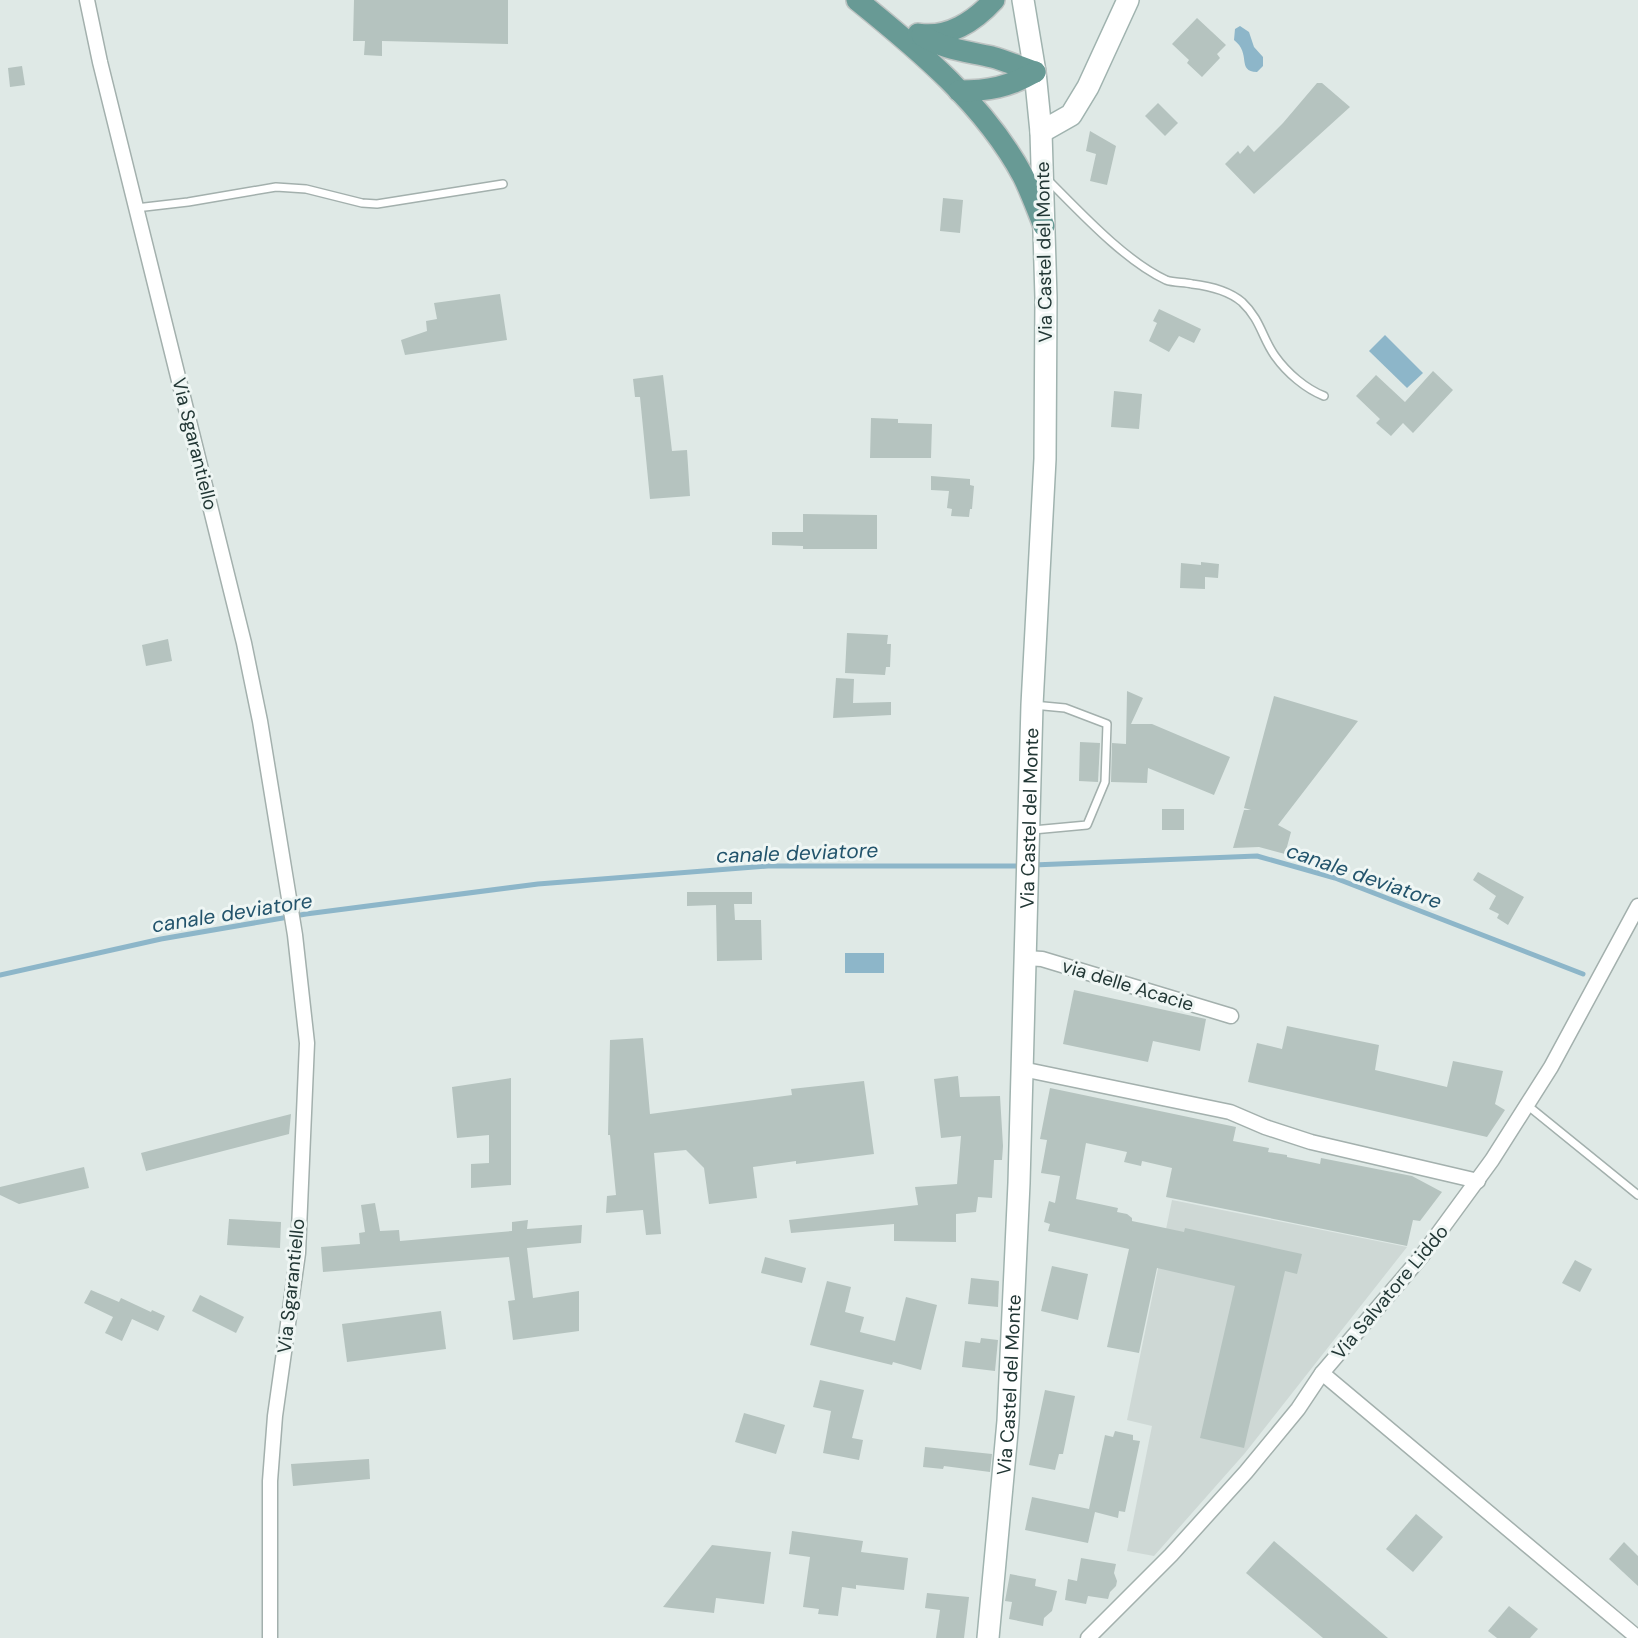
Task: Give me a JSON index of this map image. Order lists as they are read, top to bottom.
{
  "streets": {
    "main road": ["Via Castel del Monte"],
    "street": ["Via Sgarantiello", "via delle Acacie", "Via Salvatore Liddo"]
  },
  "crossings": [
    ["Via Castel del Monte", "via delle Acacie"]
  ],
  "water": ["canale deviatore"]
}
